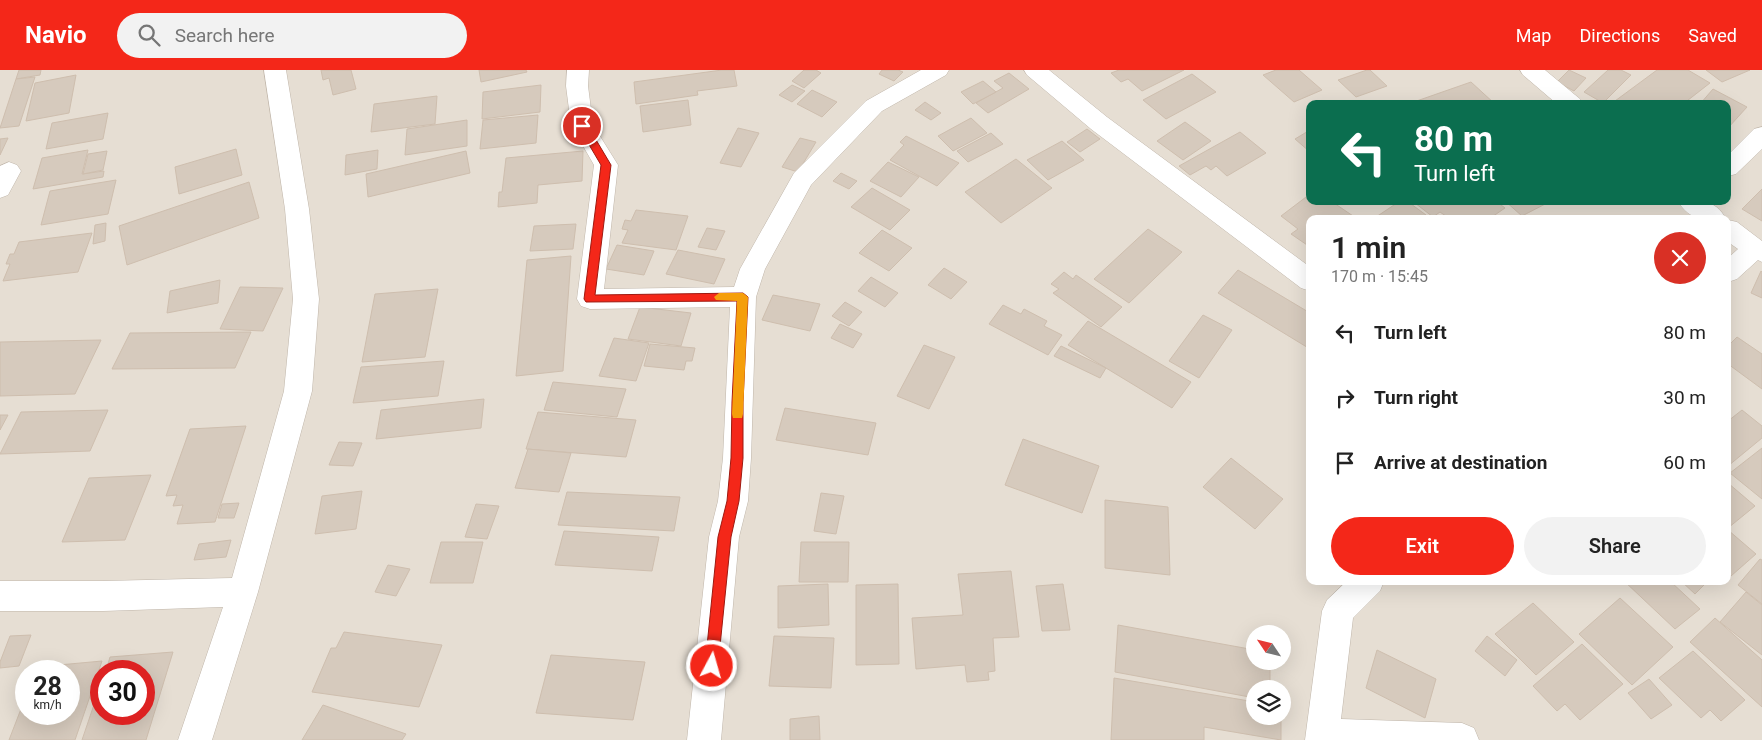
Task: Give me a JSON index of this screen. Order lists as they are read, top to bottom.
{
  "north": "top left",
  "page": {
    "header": "Navio",
    "search": "Search here",
    "nav": ["Map", "Directions", "Saved"],
    "turn": ["80 m", "Turn left"],
    "heading": ["1 min", "170 m · 15:45"],
    "list": [
      {
        "name": "Turn left",
        "value": "80 m"
      },
      {
        "name": "Turn right",
        "value": "30 m"
      },
      {
        "name": "Arrive at destination",
        "value": "60 m"
      }
    ],
    "buttons": ["Exit", "Share"],
    "speed": "28 km/h",
    "limit": "30"
  }
}
